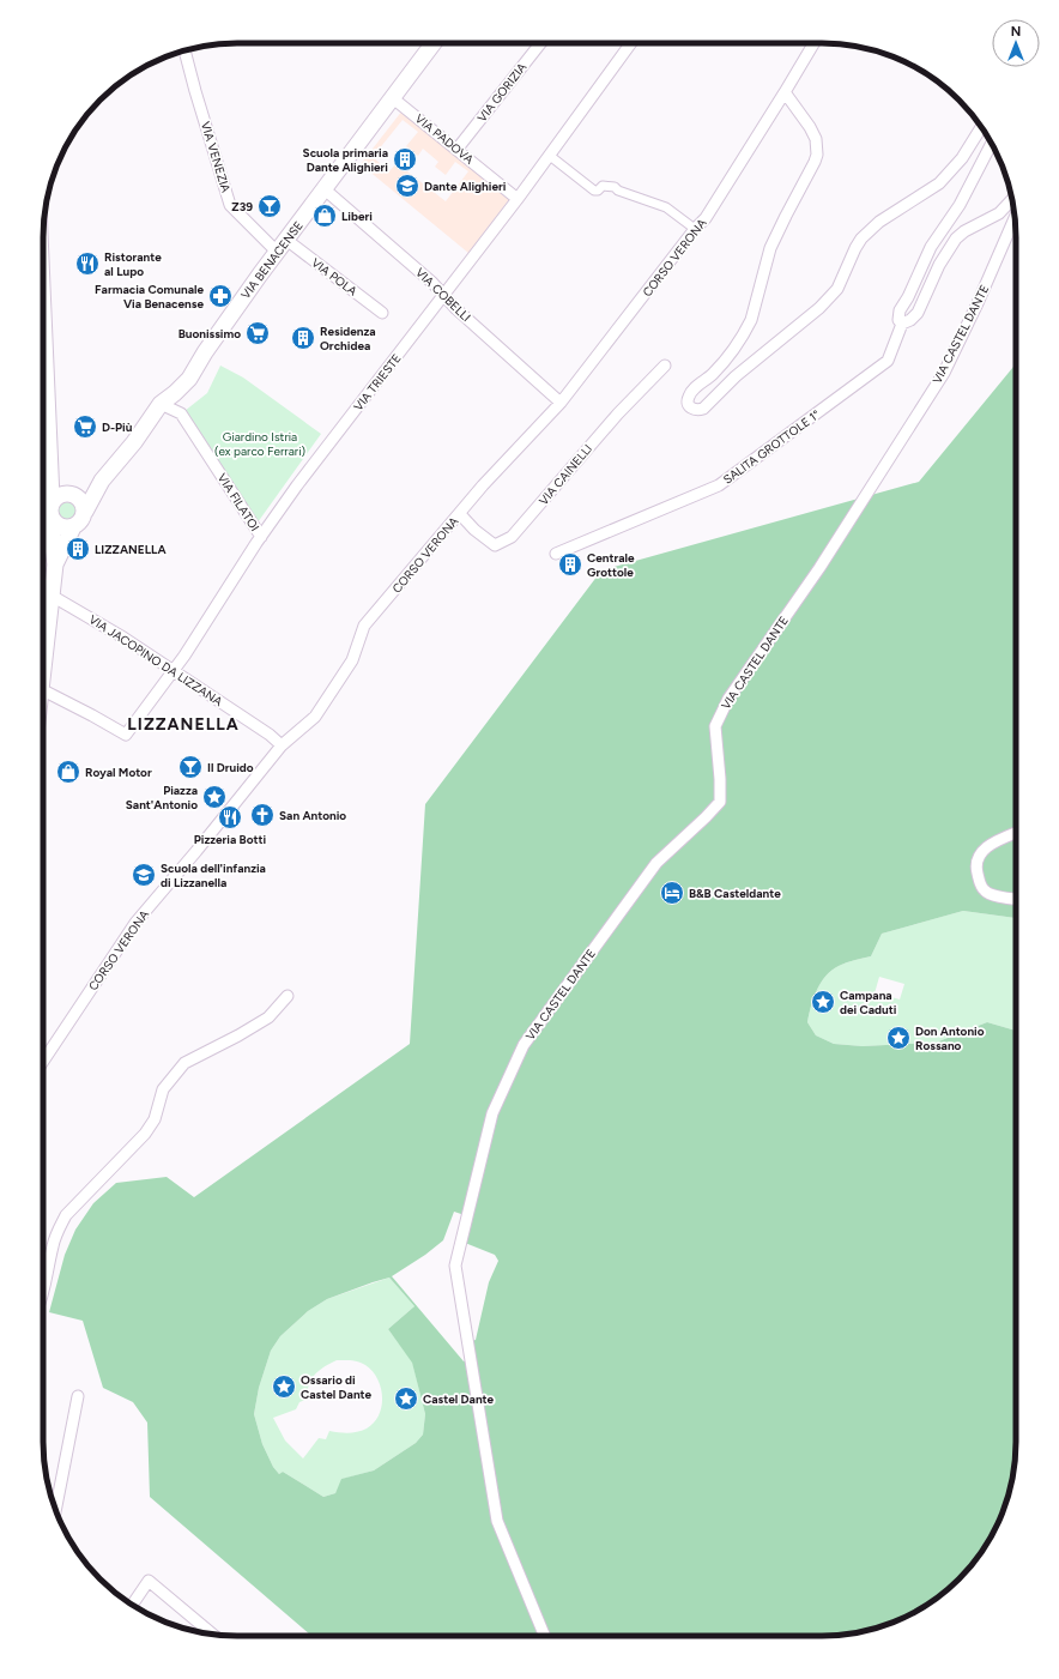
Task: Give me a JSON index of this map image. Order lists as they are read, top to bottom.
{
  "streets": {
    "main road": ["VIA BENACENSE"],
    "street": [
      "VIA GORIZIA",
      "VIA PADOVA",
      "VIA VENEZIA",
      "CORSO VERONA",
      "VIA POLA",
      "VIA COBELLI",
      "VIA CASTEL DANTE",
      "VIA TRIESTE",
      "SALITA GROTTOLE 1°",
      "VIA CAINELLI",
      "VIA FILATOI",
      "VIA JACOPINO DA LIZZANA"
    ]
  },
  "crossings": [
    ["VIA GORIZIA", "VIA PADOVA"],
    ["VIA PADOVA", "VIA BENACENSE"],
    ["VIA PADOVA", "VIA TRIESTE"],
    ["VIA VENEZIA", "VIA BENACENSE"],
    ["VIA VENEZIA", "VIA POLA"],
    ["CORSO VERONA", "VIA COBELLI"],
    ["CORSO VERONA", "VIA CAINELLI"],
    ["CORSO VERONA", "VIA JACOPINO DA LIZZANA"],
    ["VIA BENACENSE", "VIA POLA"],
    ["VIA BENACENSE", "VIA COBELLI"],
    ["VIA BENACENSE", "VIA FILATOI"],
    ["VIA COBELLI", "VIA TRIESTE"],
    ["VIA TRIESTE", "VIA FILATOI"],
    ["VIA TRIESTE", "VIA JACOPINO DA LIZZANA"]
  ],
  "districts": ["LIZZANELLA"],
  "parks": ["Giardino Istria (ex parco Ferrari)"],
  "places": {
    "building": [
      "Scuola primaria Dante Alighieri",
      "Residenza Orchidea",
      "LIZZANELLA",
      "Centrale Grottole"
    ],
    "school or university": ["Dante Alighieri", "Scuola dell'infanzia di Lizzanella"],
    "bar": ["Z39", "Il Druido"],
    "shop": ["Liberi", "Royal Motor"],
    "restaurant": ["Ristorante al Lupo", "Pizzeria Botti"],
    "pharmacy": ["Farmacia Comunale Via Benacense"],
    "supermarket": ["Buonissimo", "D-Più"],
    "place": [
      "Piazza Sant'Antonio",
      "Campana dei Caduti",
      "Don Antonio Rossano",
      "Ossario di Castel Dante",
      "Castel Dante"
    ],
    "church": ["San Antonio"],
    "hotel": ["B&B Casteldante"]
  },
  "north": "top"
}
